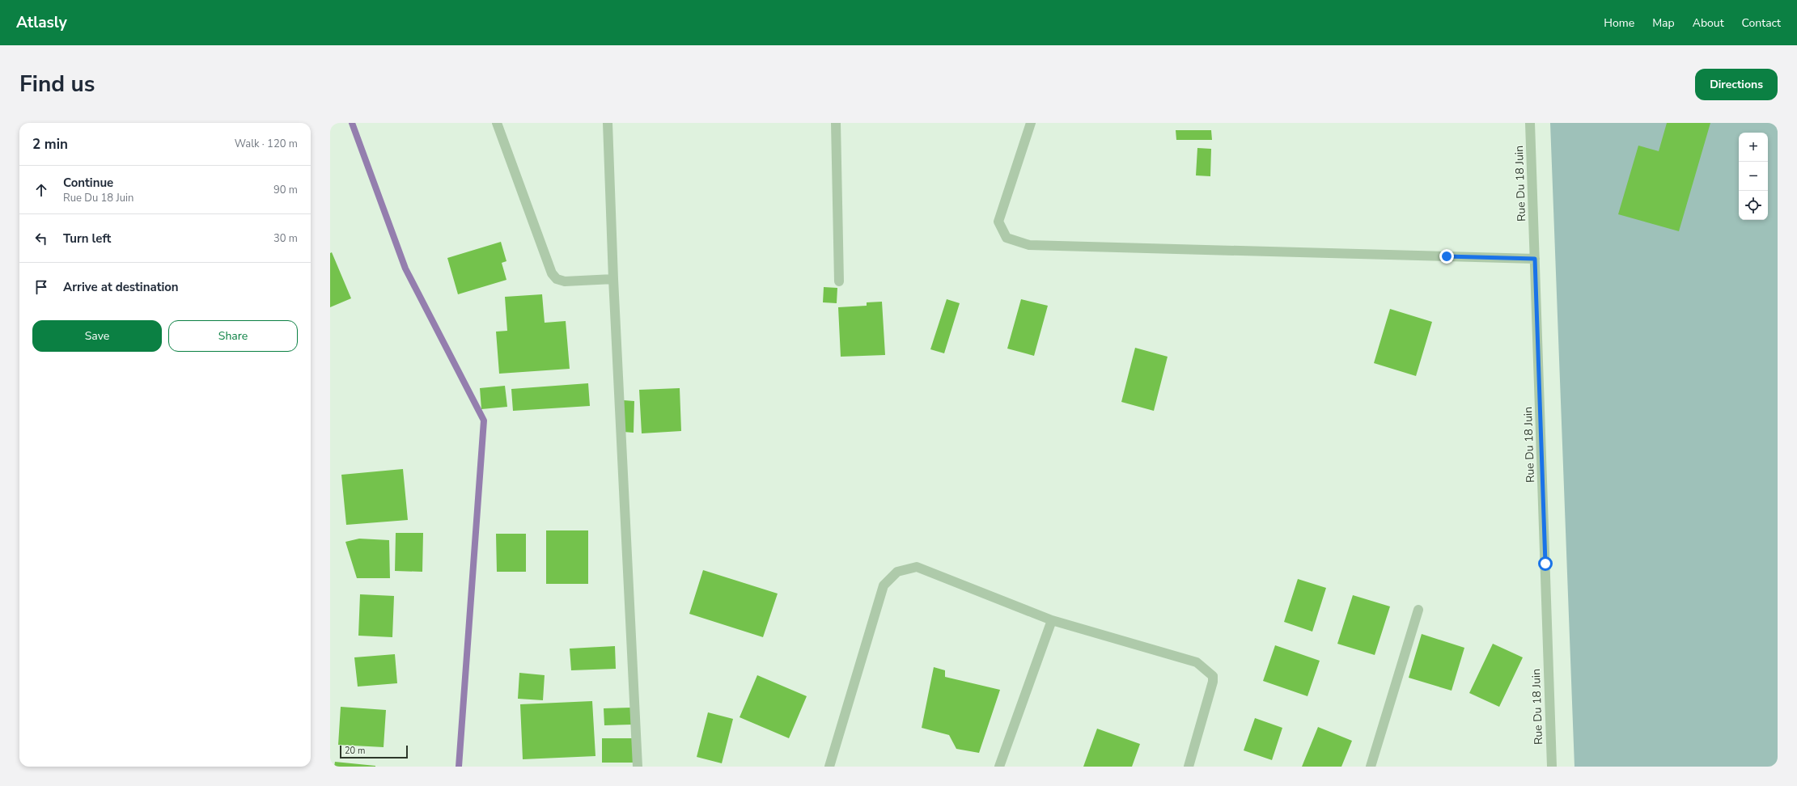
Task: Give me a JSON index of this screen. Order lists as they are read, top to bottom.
{
  "streets": {
    "street": ["Rue Du 18 Juin"]
  },
  "scale_bar": "20 m",
  "page": {
    "header": "Atlasly",
    "nav": [
      "Home",
      "Map",
      "About",
      "Contact"
    ],
    "title": "Find us",
    "buttons": [
      "Directions",
      ["Save", "Share"]
    ],
    "heading": ["2 min", "Walk · 120 m"],
    "map_buttons": ["+", "−"],
    "list": [
      ["Continue", "Rue Du 18 Juin", "90 m"],
      ["Turn left", "30 m"],
      "Arrive at destination"
    ],
    "scale": "20 m"
  }
}
